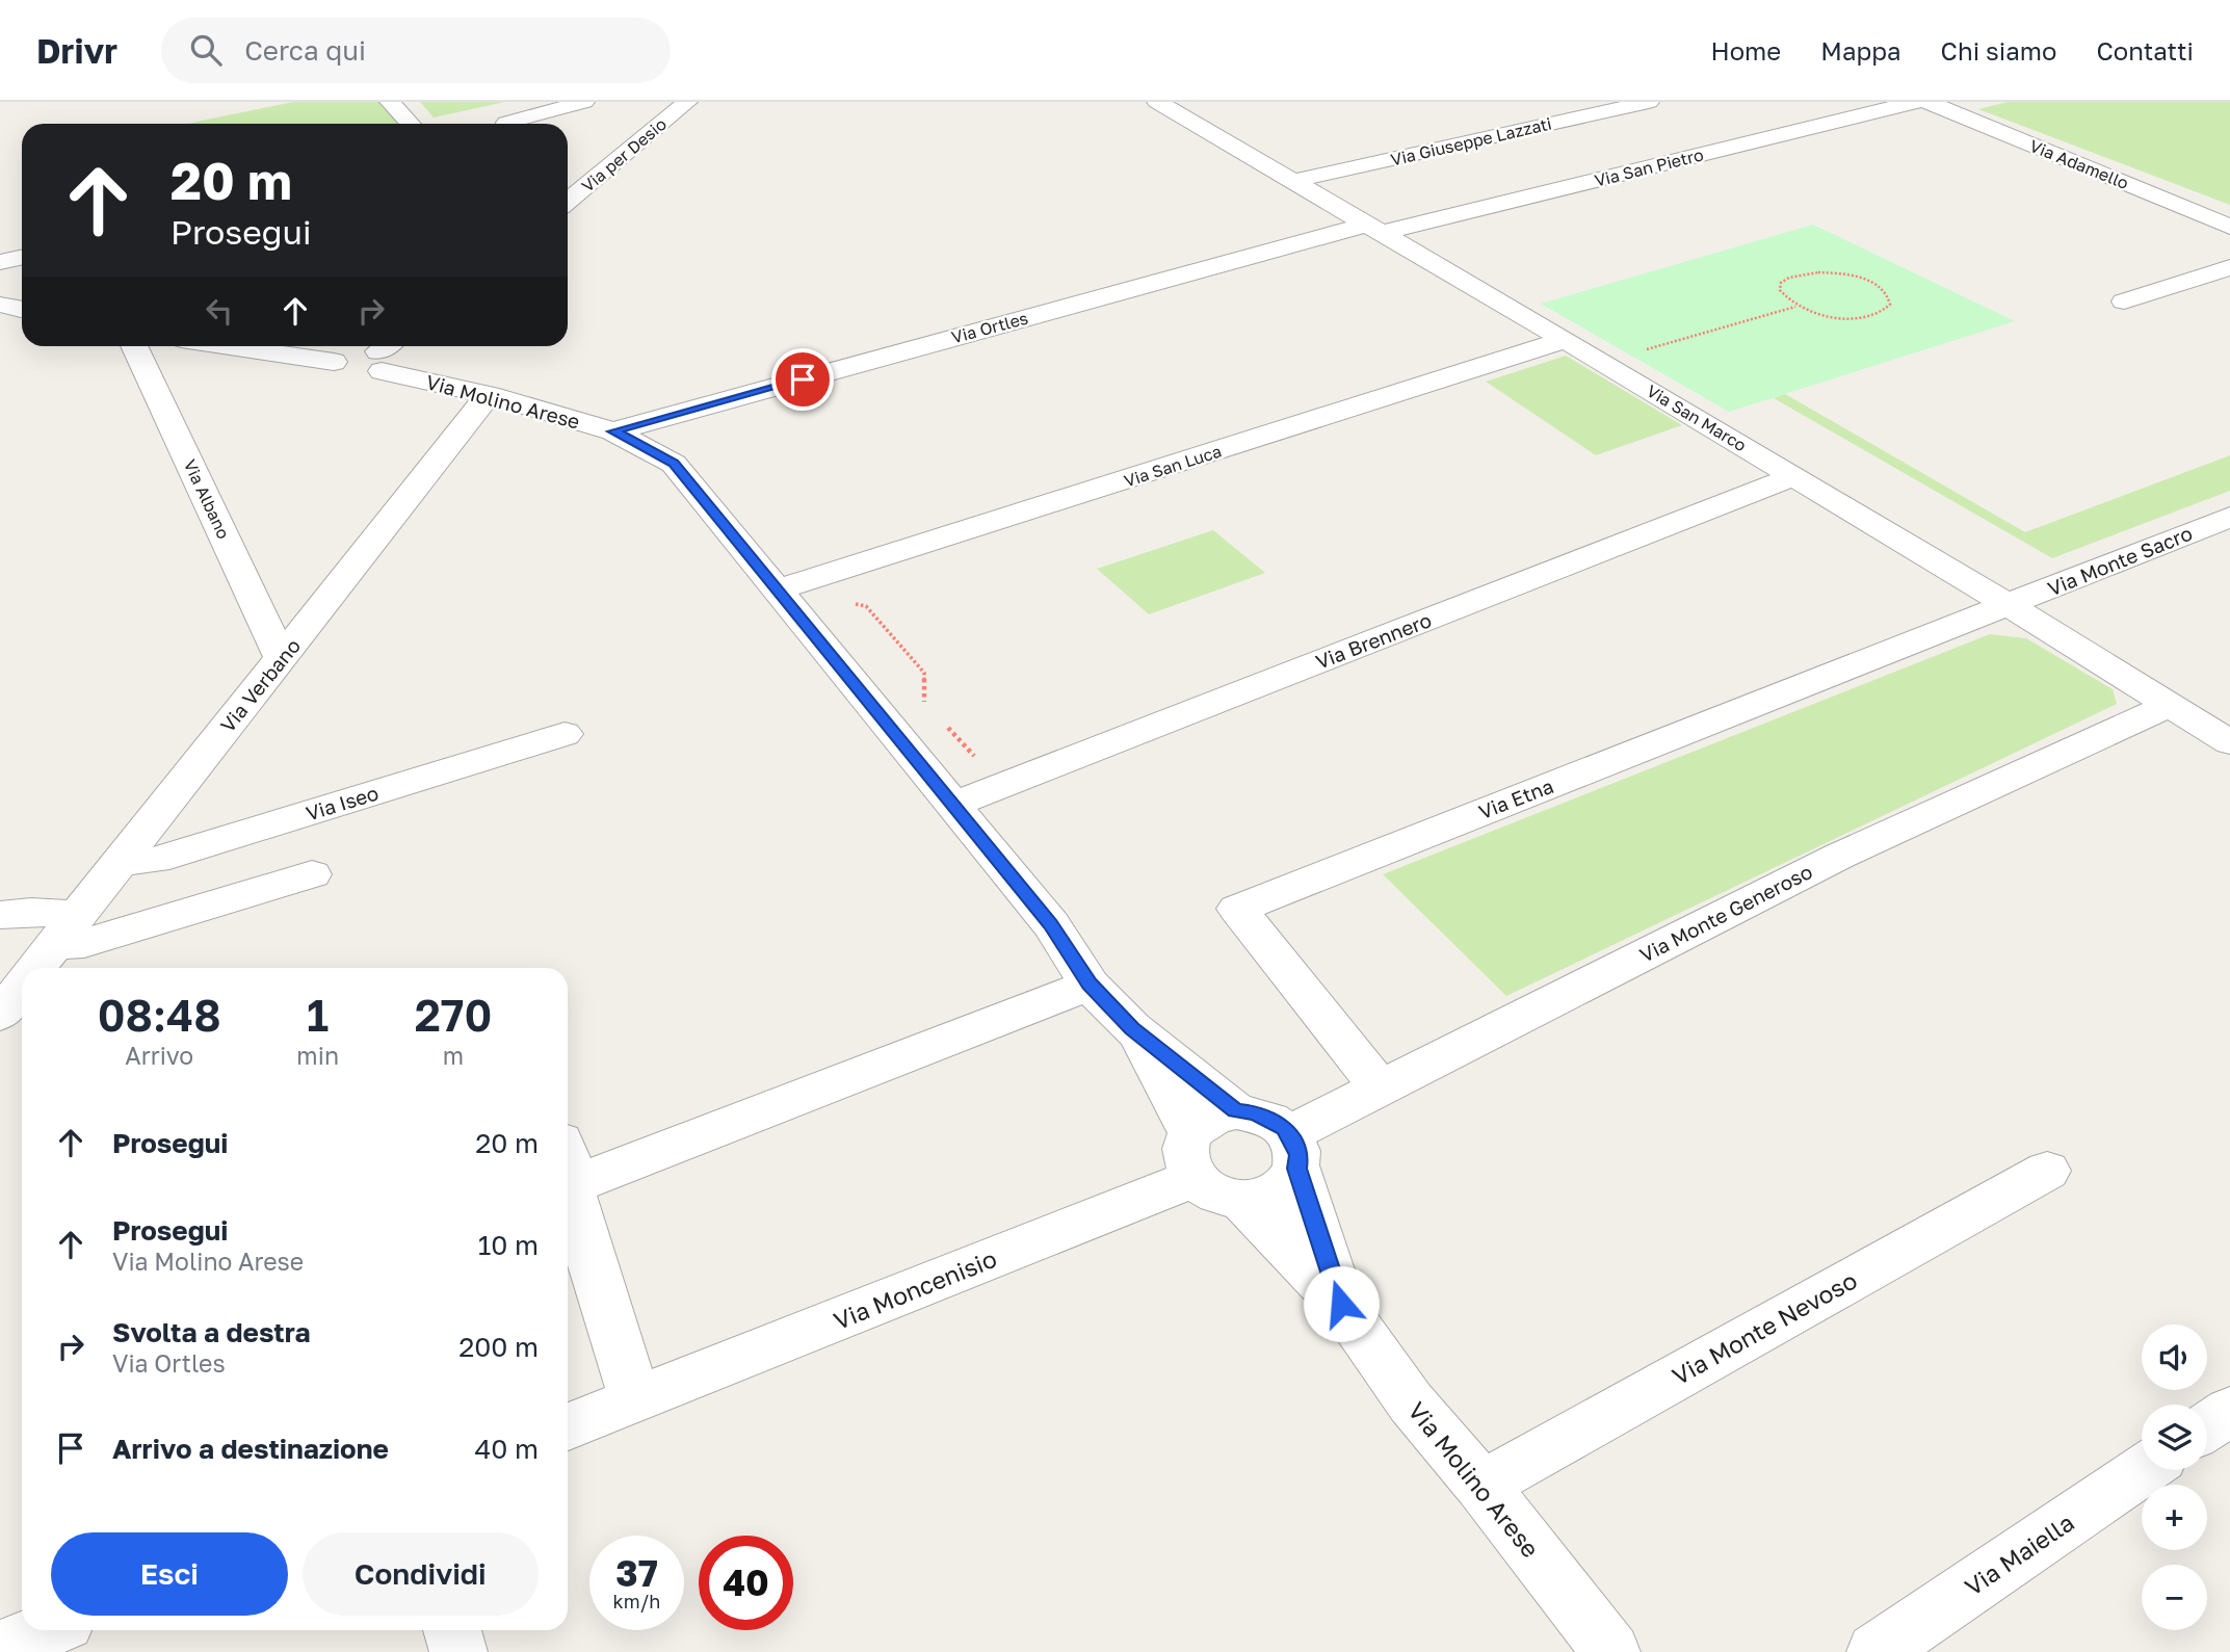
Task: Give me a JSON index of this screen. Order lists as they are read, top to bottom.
{
  "streets": {
    "street": [
      "Via Giuseppe Lazzati",
      "Via per Desio",
      "Via Adamello",
      "Via San Pietro",
      "Via Ortles",
      "Via Molino Arese",
      "Via San Marco",
      "Via San Luca",
      "Via Albano",
      "Via Monte Sacro",
      "Via Brennero",
      "Via Verbano",
      "Via Etna",
      "Via Iseo",
      "Via Monte Generoso",
      "Via Moncenisio",
      "Via Monte Nevoso",
      "Via Maiella"
    ]
  },
  "crossings": [
    ["Via Giuseppe Lazzati", "Via San Marco"],
    ["Via San Pietro", "Via Ortles"],
    ["Via San Pietro", "Via San Marco"],
    ["Via Ortles", "Via Molino Arese"],
    ["Via Ortles", "Via San Marco"],
    ["Via Molino Arese", "Via San Luca"],
    ["Via Molino Arese", "Via Brennero"],
    ["Via Molino Arese", "Via Verbano"],
    ["Via Molino Arese", "Via Monte Generoso"],
    ["Via Molino Arese", "Via Moncenisio"],
    ["Via Molino Arese", "Via Monte Nevoso"],
    ["Via San Marco", "Via San Luca"],
    ["Via San Marco", "Via Monte Sacro"],
    ["Via San Marco", "Via Brennero"],
    ["Via San Marco", "Via Etna"],
    ["Via San Marco", "Via Monte Generoso"],
    ["Via Albano", "Via Verbano"],
    ["Via Monte Sacro", "Via Etna"],
    ["Via Verbano", "Via Iseo"],
    ["Via Etna", "Via Monte Generoso"],
    ["Via Monte Generoso", "Via Moncenisio"]
  ],
  "page": {
    "header": "Drivr",
    "search": "Cerca qui",
    "nav": [
      "Home",
      "Mappa",
      "Chi siamo",
      "Contatti"
    ],
    "turn": ["20 m", "Prosegui"],
    "eta": [
      "08:48",
      "Arrivo",
      "1",
      "min",
      "270",
      "m"
    ],
    "list": [
      {
        "name": "Prosegui",
        "value": "20 m"
      },
      {
        "name": "Prosegui",
        "note": "Via Molino Arese",
        "value": "10 m"
      },
      {
        "name": "Svolta a destra",
        "note": "Via Ortles",
        "value": "200 m"
      },
      {
        "name": "Arrivo a destinazione",
        "value": "40 m"
      }
    ],
    "map_buttons": ["+", "−"],
    "buttons": ["Esci", "Condividi"],
    "speed": "37 km/h",
    "limit": "40"
  }
}
